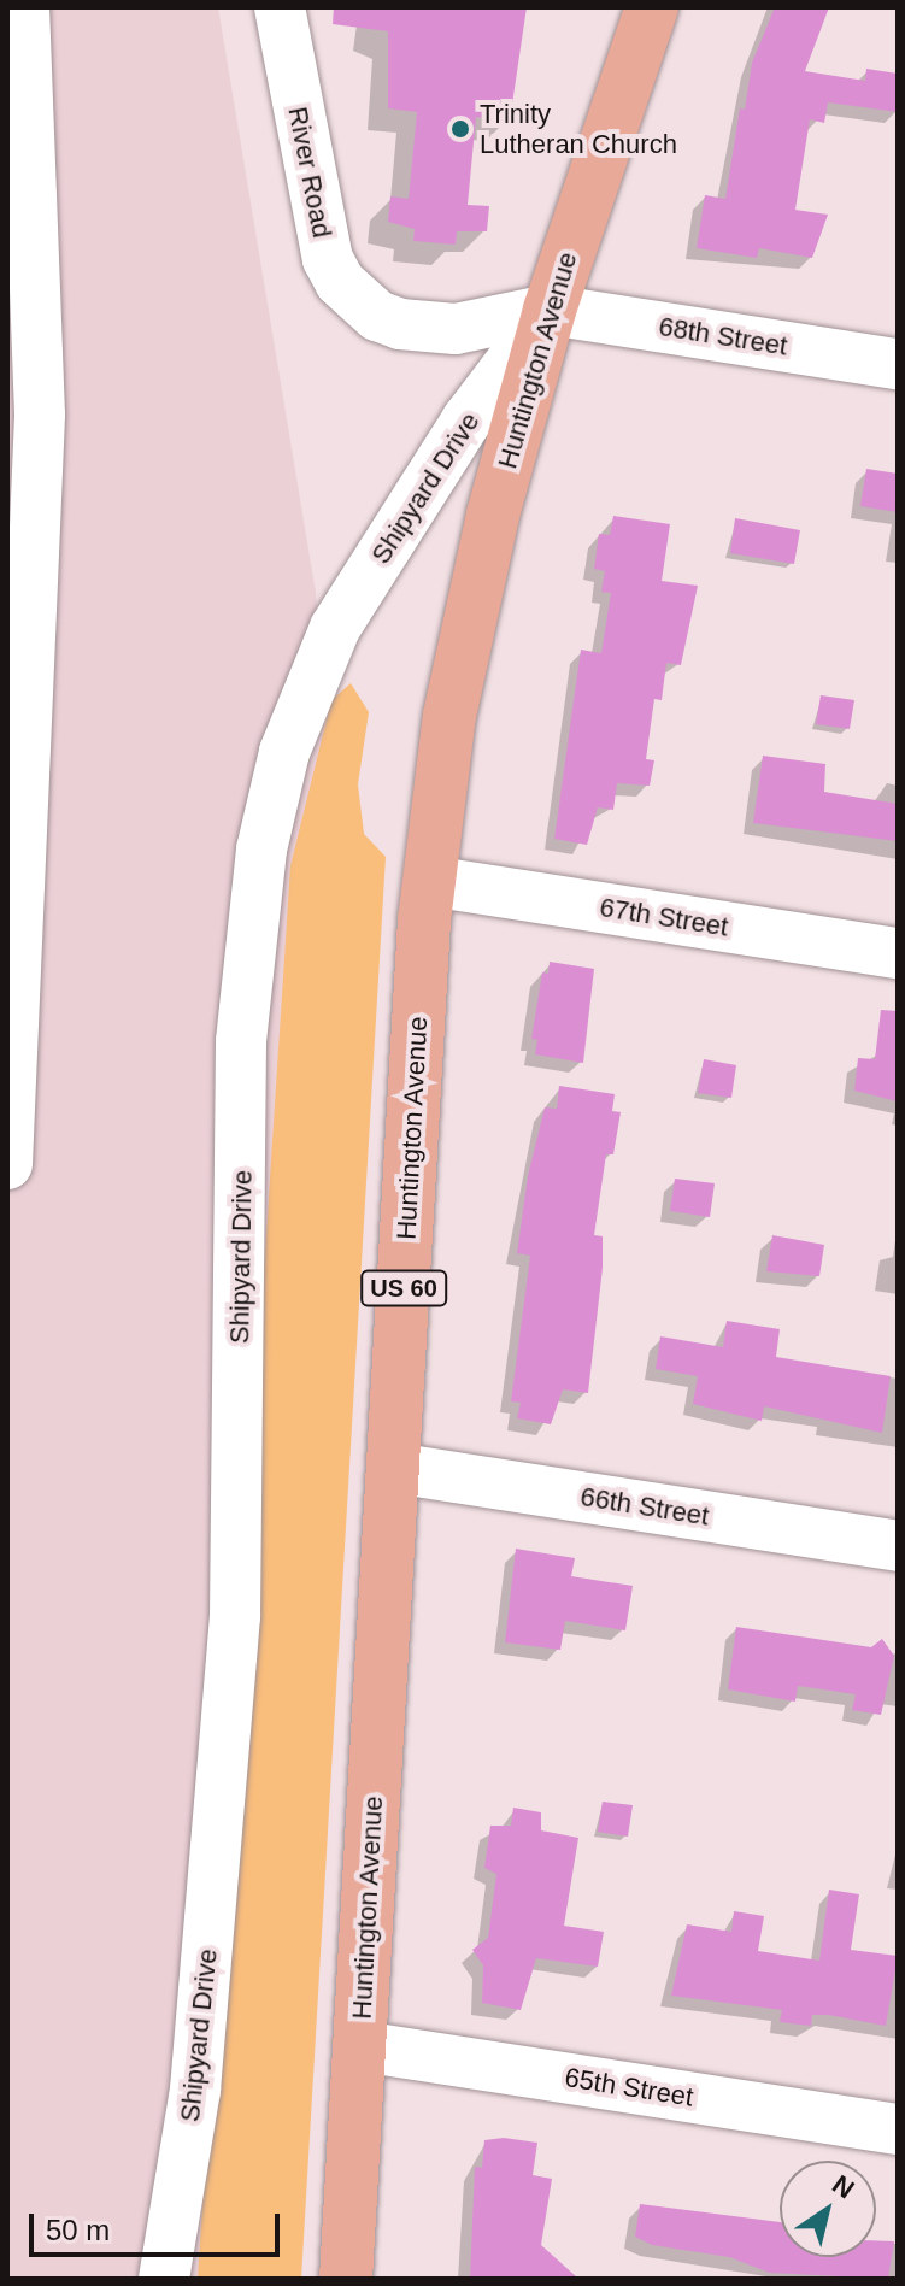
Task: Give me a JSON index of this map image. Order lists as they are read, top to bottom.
{
  "streets": {
    "main road": ["Huntington Avenue", "US 60"],
    "street": [
      "River Road",
      "68th Street",
      "Shipyard Drive",
      "67th Street",
      "66th Street",
      "65th Street"
    ]
  },
  "crossings": [
    ["River Road", "68th Street"],
    ["River Road", "Huntington Avenue"],
    ["River Road", "Shipyard Drive"],
    ["68th Street", "Huntington Avenue"],
    ["68th Street", "Shipyard Drive"],
    ["Huntington Avenue", "Shipyard Drive"],
    ["Huntington Avenue", "67th Street"],
    ["Huntington Avenue", "66th Street"],
    ["Huntington Avenue", "65th Street"]
  ],
  "places": ["Trinity Lutheran Church"],
  "scale_bar": "50 m",
  "north": "top right"
}
